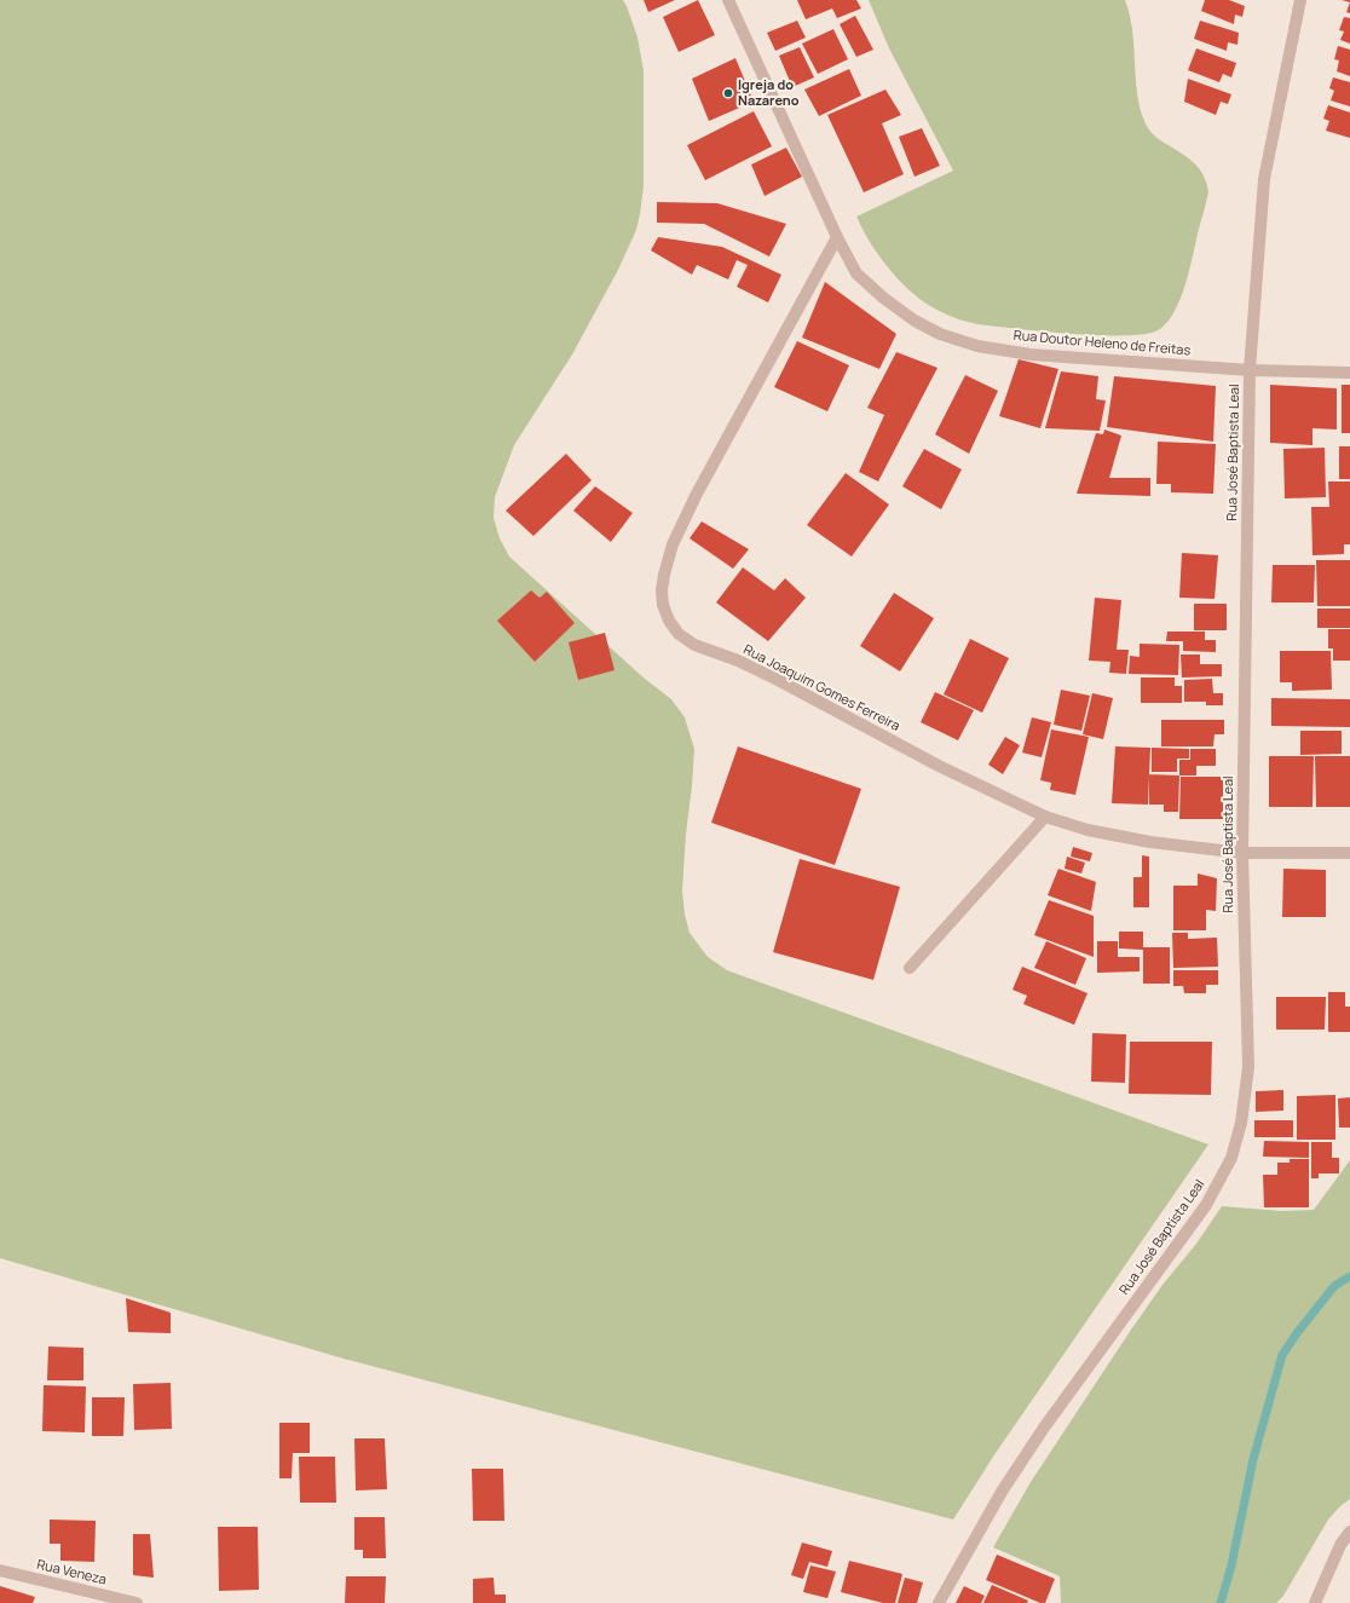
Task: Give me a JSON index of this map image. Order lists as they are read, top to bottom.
{
  "streets": {
    "street": [
      "Rua Doutor Heleno de Freitas",
      "Rua José Baptista Leal",
      "Rua Joaquim Gomes Ferreira",
      "Rua Veneza"
    ]
  },
  "crossings": [
    ["Rua Doutor Heleno de Freitas", "Rua José Baptista Leal"],
    ["Rua Doutor Heleno de Freitas", "Rua Joaquim Gomes Ferreira"],
    ["Rua José Baptista Leal", "Rua Joaquim Gomes Ferreira"]
  ],
  "places": ["Igreja do Nazareno"]
}
